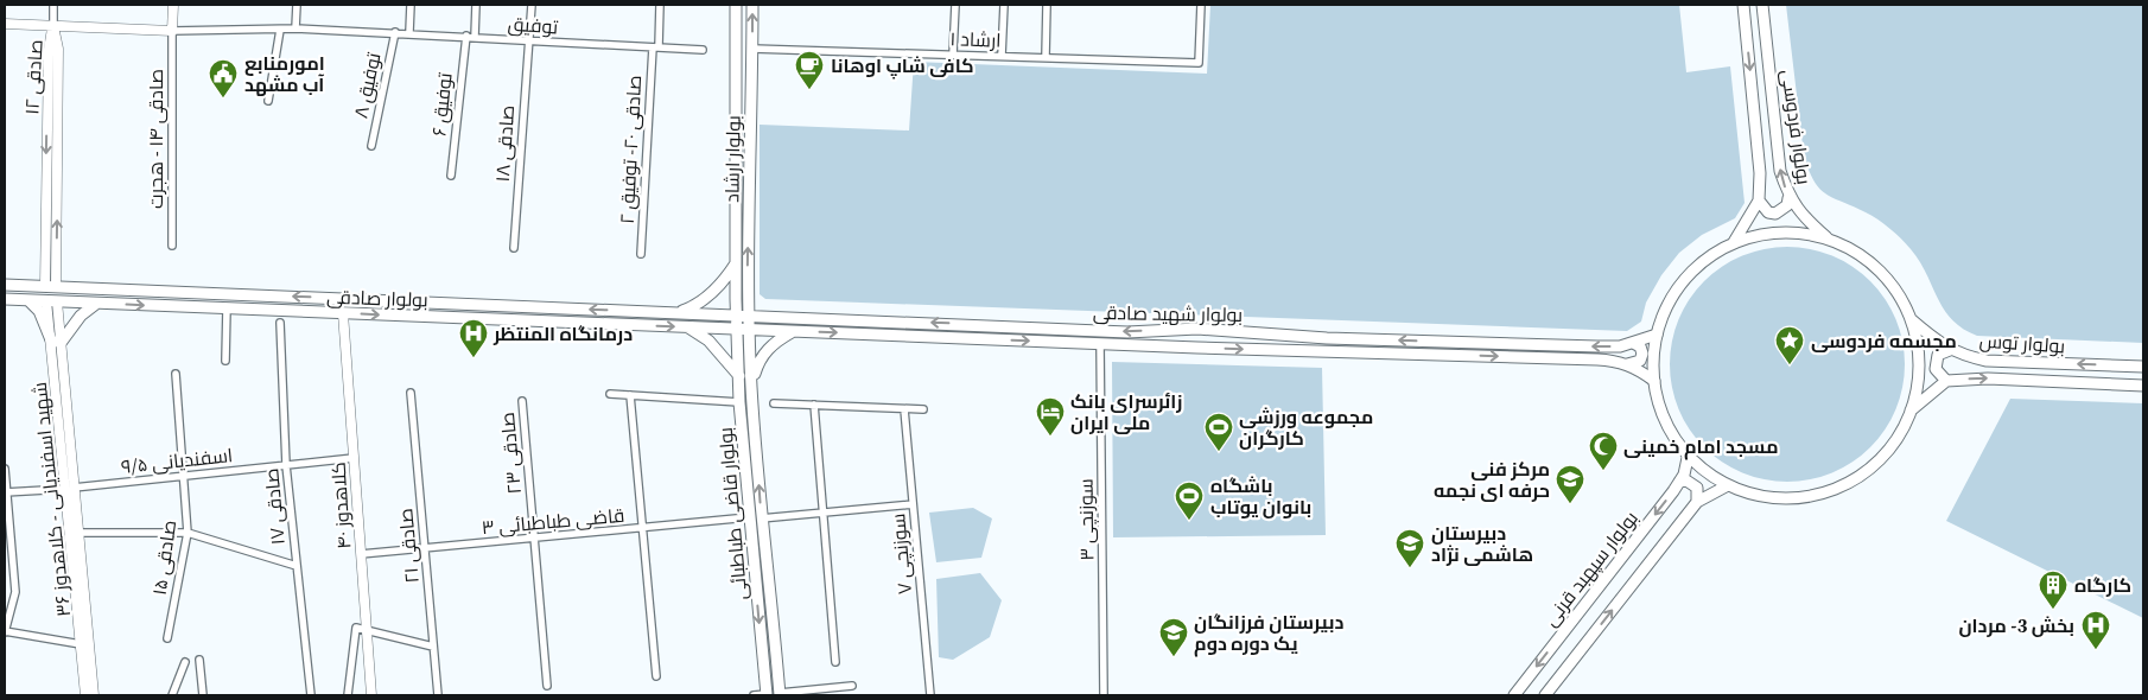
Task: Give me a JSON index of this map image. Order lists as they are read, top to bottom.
{
  "streets": {
    "main road": [
      "بولوار فردوسی",
      "بولوار ارشاد",
      "بولوار صادقی",
      "بولوار شهید صادقی",
      "بولوار توس",
      "بولوار قاضی طباطبائی",
      "بولوار سپهبد قرنی"
    ],
    "street": [
      "توفیق",
      "ارشاد ۱",
      "صادقی ۱۲",
      "توفیق ۸",
      "توفیق ۶",
      "صادقی ۱۴ - هجرت",
      "صادقی ۱۸",
      "صادقی ۲۰- توفیق ۲",
      "صادقی ۲۳",
      "اسفندیانی ۹/۵",
      "شهید اسفندیانی - کلاهدوز ۳۶",
      "کلاهدوز ۴۰",
      "صادقی ۱۷",
      "سوزنچی ۳",
      "قاضی طباطبائی ۳",
      "صادقی ۲۱",
      "سوزنچی ۷",
      "صادقی ۱۵"
    ]
  },
  "crossings": [
    ["توفیق", "صادقی ۱۲"],
    ["توفیق", "توفیق ۸"],
    ["توفیق", "توفیق ۶"],
    ["توفیق", "صادقی ۱۴ - هجرت"],
    ["توفیق", "صادقی ۱۸"],
    ["توفیق", "صادقی ۲۰- توفیق ۲"],
    ["ارشاد ۱", "بولوار ارشاد"],
    ["صادقی ۱۲", "بولوار صادقی"],
    ["بولوار ارشاد", "بولوار صادقی"],
    ["بولوار ارشاد", "بولوار شهید صادقی"],
    ["بولوار ارشاد", "بولوار قاضی طباطبائی"],
    ["بولوار صادقی", "بولوار شهید صادقی"],
    ["بولوار صادقی", "شهید اسفندیانی - کلاهدوز ۳۶"],
    ["بولوار صادقی", "کلاهدوز ۴۰"],
    ["بولوار صادقی", "بولوار قاضی طباطبائی"],
    ["بولوار شهید صادقی", "بولوار قاضی طباطبائی"],
    ["بولوار شهید صادقی", "سوزنچی ۳"],
    ["صادقی ۲۳", "قاضی طباطبائی ۳"],
    ["اسفندیانی ۹/۵", "شهید اسفندیانی - کلاهدوز ۳۶"],
    ["اسفندیانی ۹/۵", "کلاهدوز ۴۰"],
    ["اسفندیانی ۹/۵", "صادقی ۱۷"],
    ["اسفندیانی ۹/۵", "صادقی ۱۵"],
    ["کلاهدوز ۴۰", "قاضی طباطبائی ۳"],
    ["بولوار قاضی طباطبائی", "قاضی طباطبائی ۳"],
    ["قاضی طباطبائی ۳", "صادقی ۲۱"]
  ],
  "places": {
    "cafe": ["کافی شاپ اوهانا"],
    "public building": ["امورمنابع آب مشهد"],
    "hospital": ["درمانگاه المنتظر", "بخش 3- مردان"],
    "place": ["مجسمه فردوسی"],
    "hotel": ["زائرسرای بانک ملی ایران"],
    "sports": ["مجموعه ورزشی کارگران", "باشگاه بانوان یوتاب"],
    "mosque": ["مسجد امام خمینی"],
    "school or university": ["مرکز فنی حرفه ای نجمه", "دبیرستان هاشمی نژاد", "دبیرستان فرزانگان یک دوره دوم"],
    "building": ["کارگاه"]
  }
}
